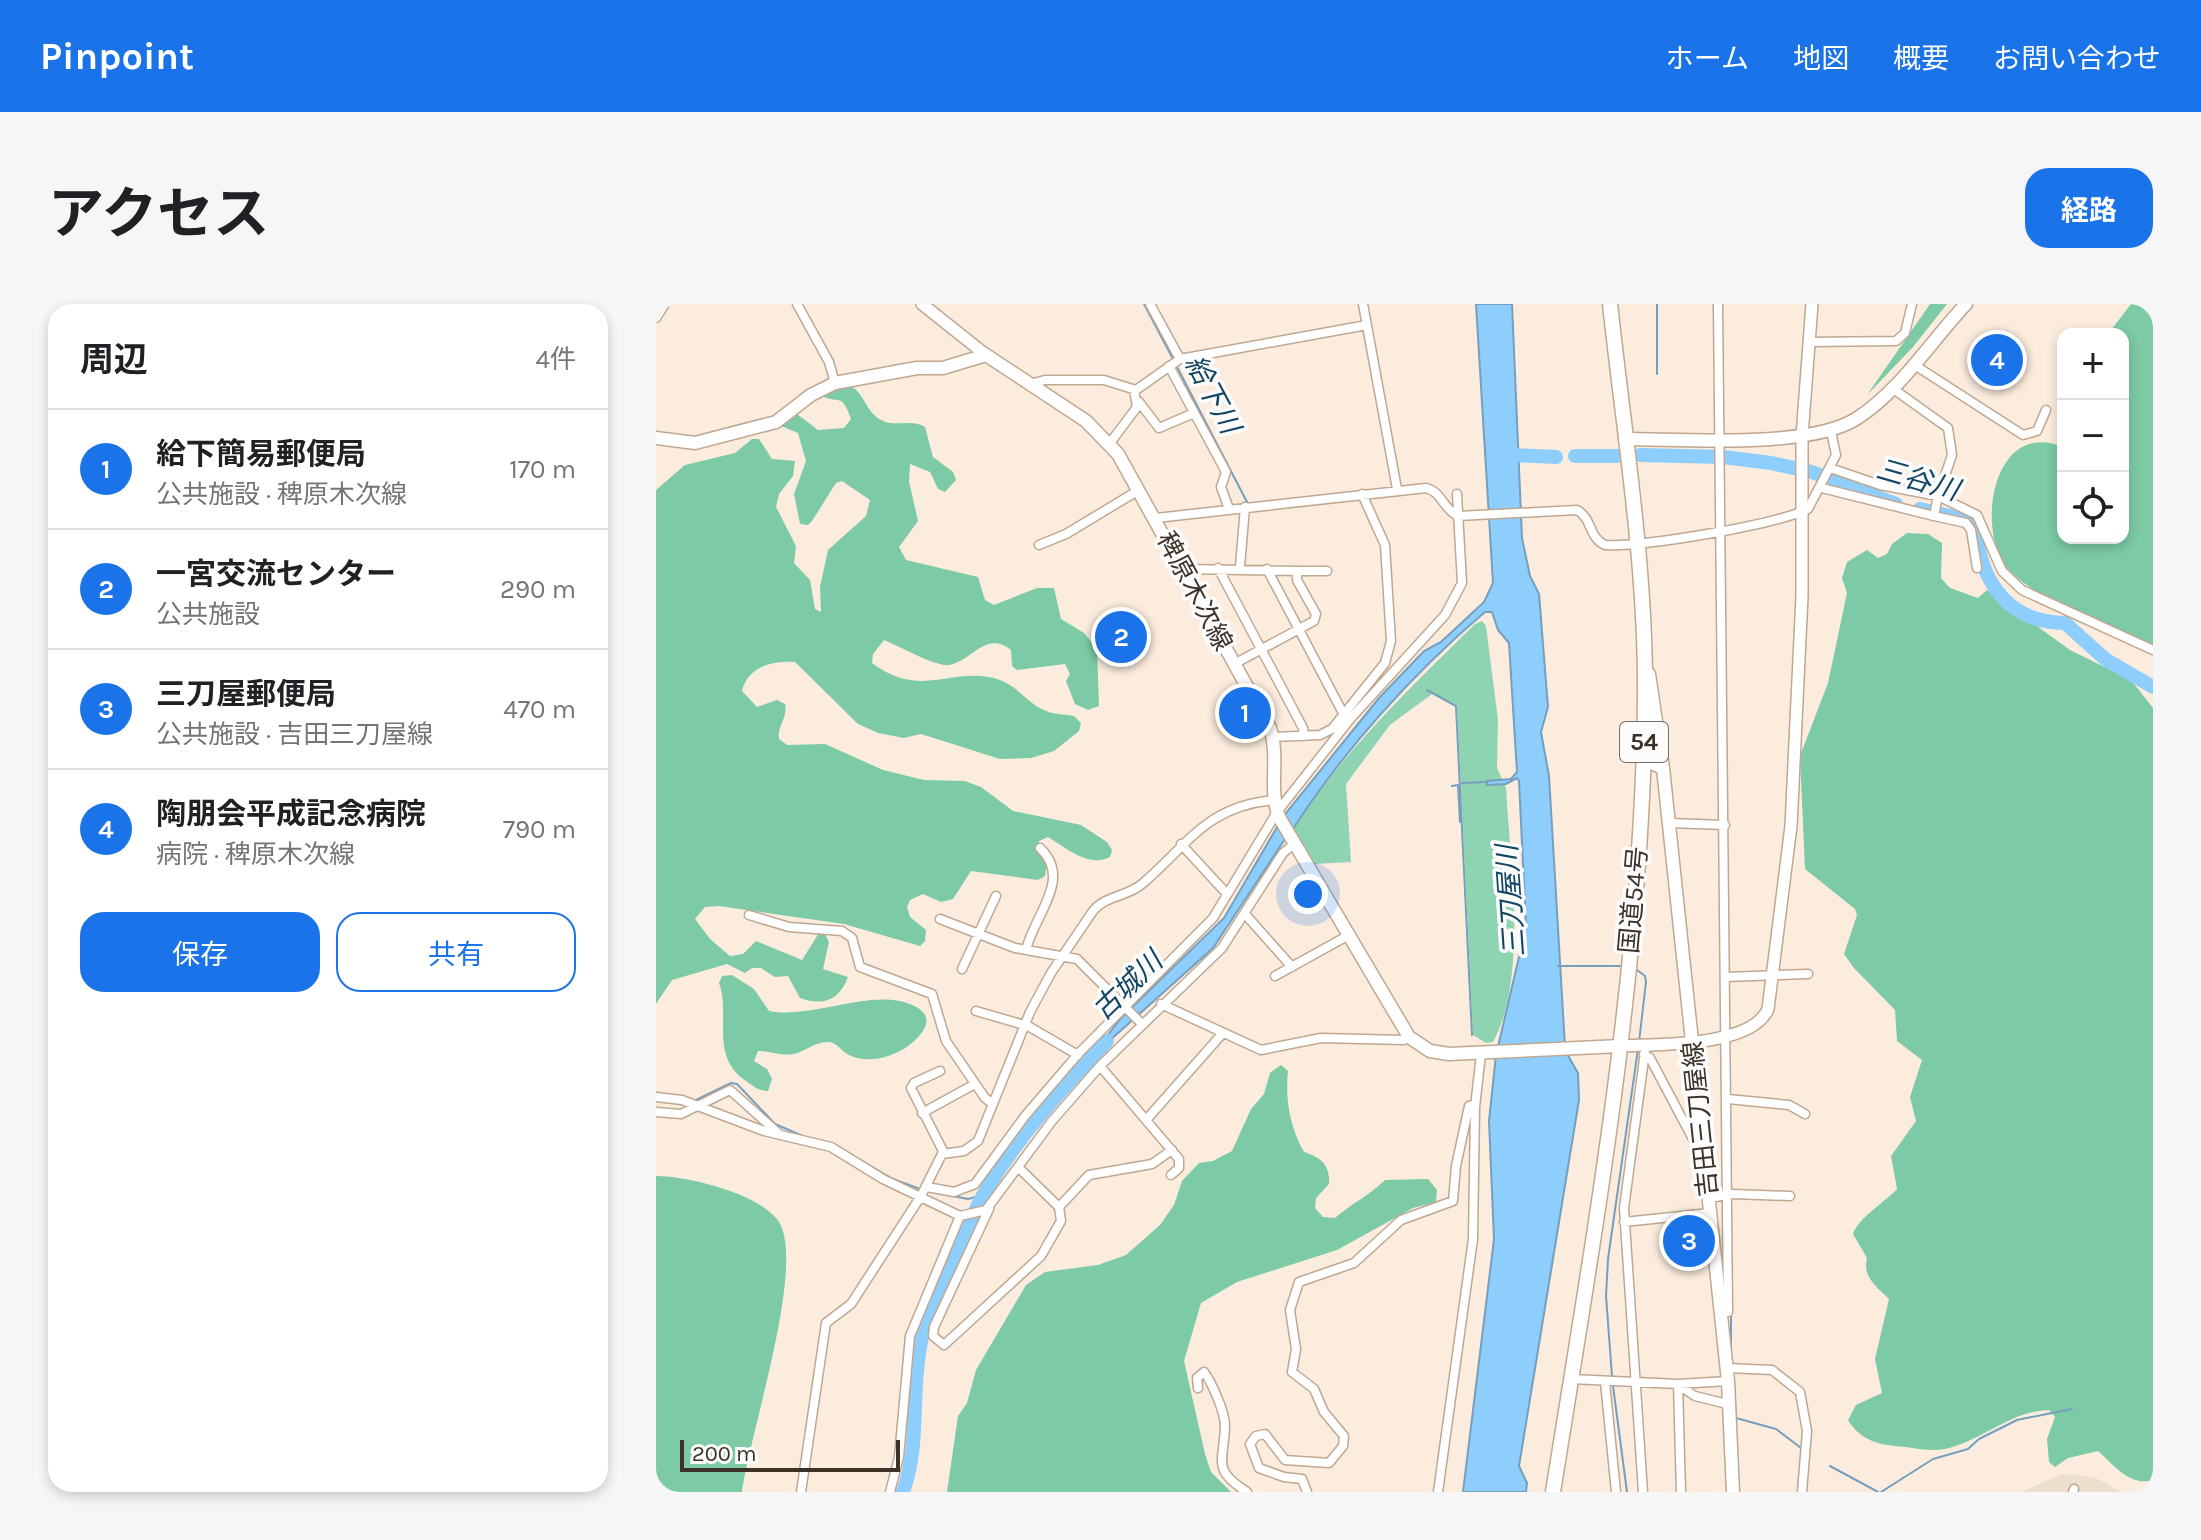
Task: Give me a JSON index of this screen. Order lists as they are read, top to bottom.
{
  "streets": {
    "highway": ["54", "国道54号"],
    "main road": ["稗原木次線", "吉田三刀屋線"]
  },
  "crossings": [
    ["国道54号", "吉田三刀屋線"]
  ],
  "water": [
    "給下川",
    "三谷川",
    "三刀屋川",
    "古城川"
  ],
  "scale_bar": "200 m",
  "page": {
    "header": "Pinpoint",
    "nav": [
      "ホーム",
      "地図",
      "概要",
      "お問い合わせ"
    ],
    "title": "アクセス",
    "buttons": [
      "経路",
      ["保存", "共有"]
    ],
    "heading": ["周辺", "4件"],
    "map_buttons": ["+", "−"],
    "pins": [
      "4",
      "2",
      "1",
      "3"
    ],
    "list": [
      {
        "mark": "1",
        "name": "給下簡易郵便局",
        "note": "公共施設 · 稗原木次線",
        "value": "170 m"
      },
      {
        "mark": "2",
        "name": "一宮交流センター",
        "note": "公共施設",
        "value": "290 m"
      },
      {
        "mark": "3",
        "name": "三刀屋郵便局",
        "note": "公共施設 · 吉田三刀屋線",
        "value": "470 m"
      },
      {
        "mark": "4",
        "name": "陶朋会平成記念病院",
        "note": "病院 · 稗原木次線",
        "value": "790 m"
      }
    ],
    "scale": "200 m"
  }
}
